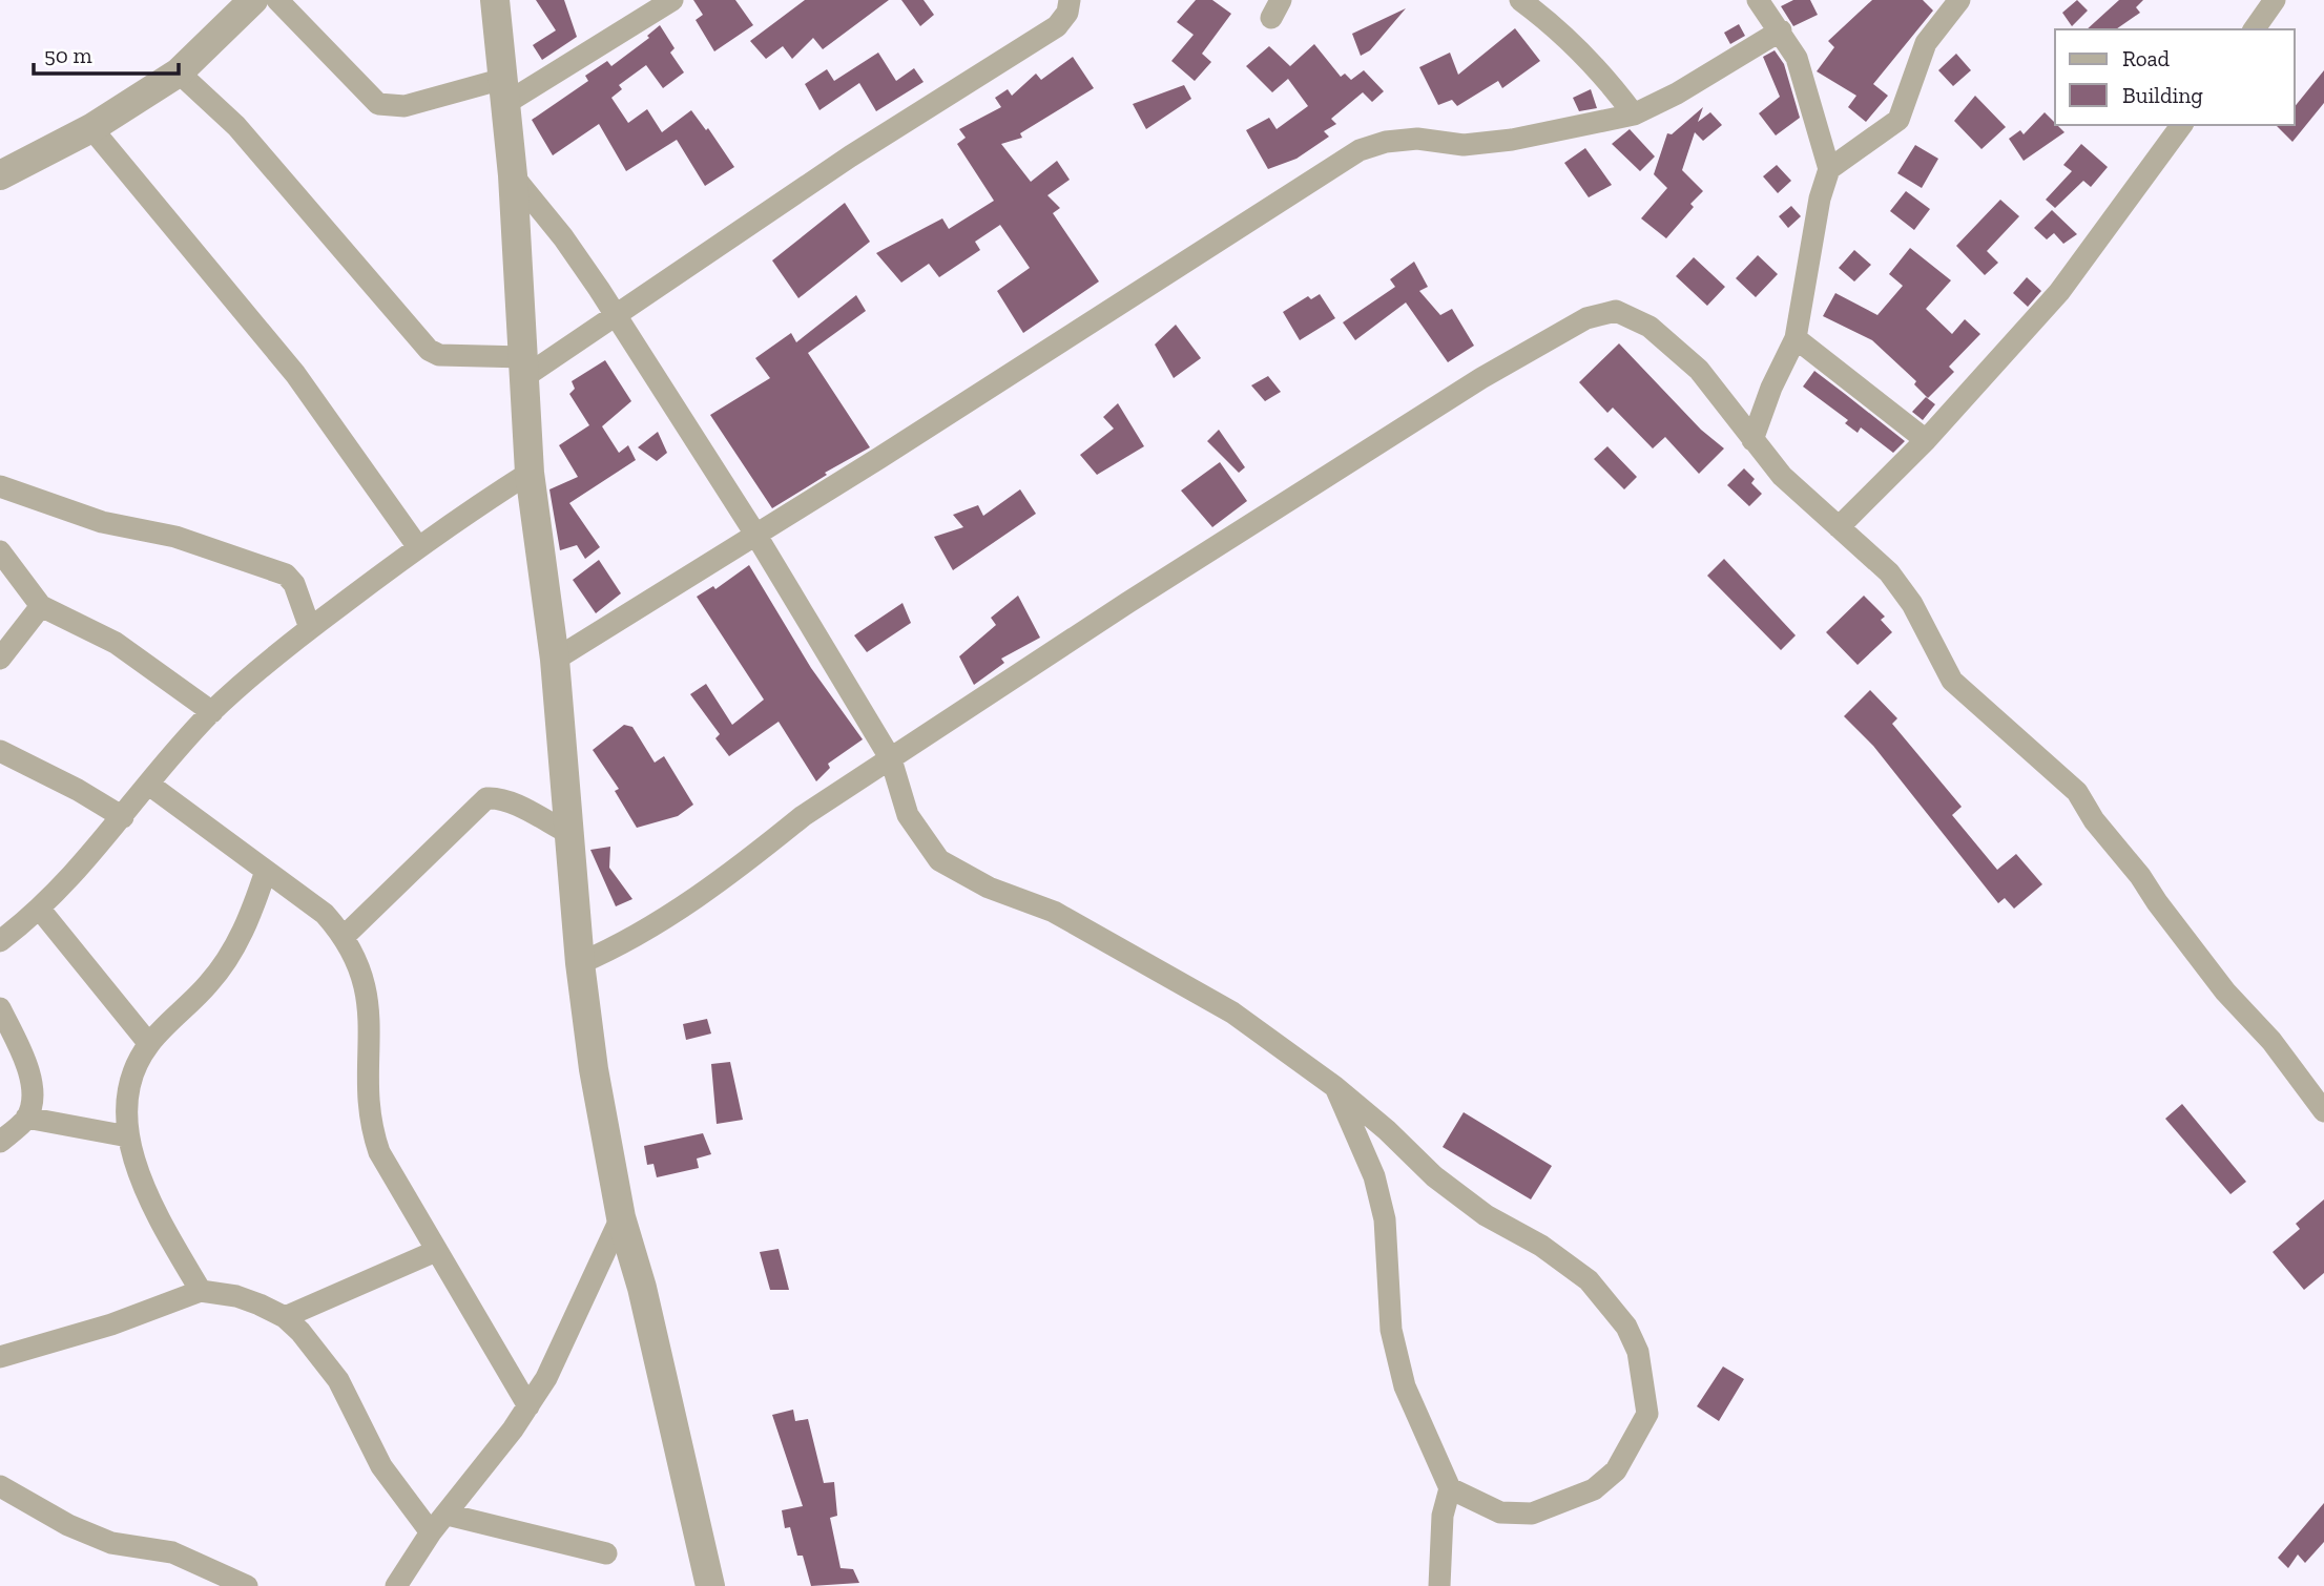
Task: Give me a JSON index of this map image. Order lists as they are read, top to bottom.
{
  "legend": ["Road", "Building"],
  "scale_bar": "50 m"
}
